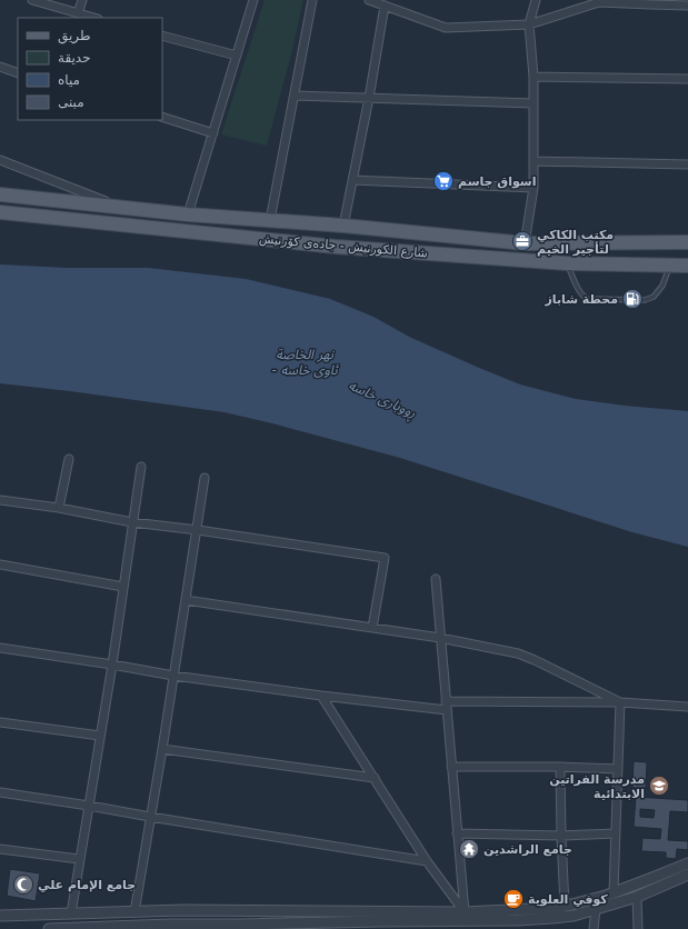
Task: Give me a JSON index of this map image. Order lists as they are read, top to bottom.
{
  "streets": {
    "main road": ["شارع الكورنيش - جادەی کۆرنیش"]
  },
  "water": ["نهر الخاصة - ئاوی خاسە", "ڕووباری خاسە"],
  "places": {
    "supermarket": ["اسواق جاسم"],
    "office": ["مكتب الكاكي لتأجير الخيم"],
    "fuel station": ["محطة شاباز"],
    "school or university": ["مدرسة الفراتين الابتدائية"],
    "temple": ["جامع الراشدين"],
    "mosque": ["جامع الإمام علي"],
    "cafe": ["كوفي العلوية"]
  },
  "legend": [
    "طريق",
    "حديقة",
    "مياه",
    "مبنى"
  ]
}
